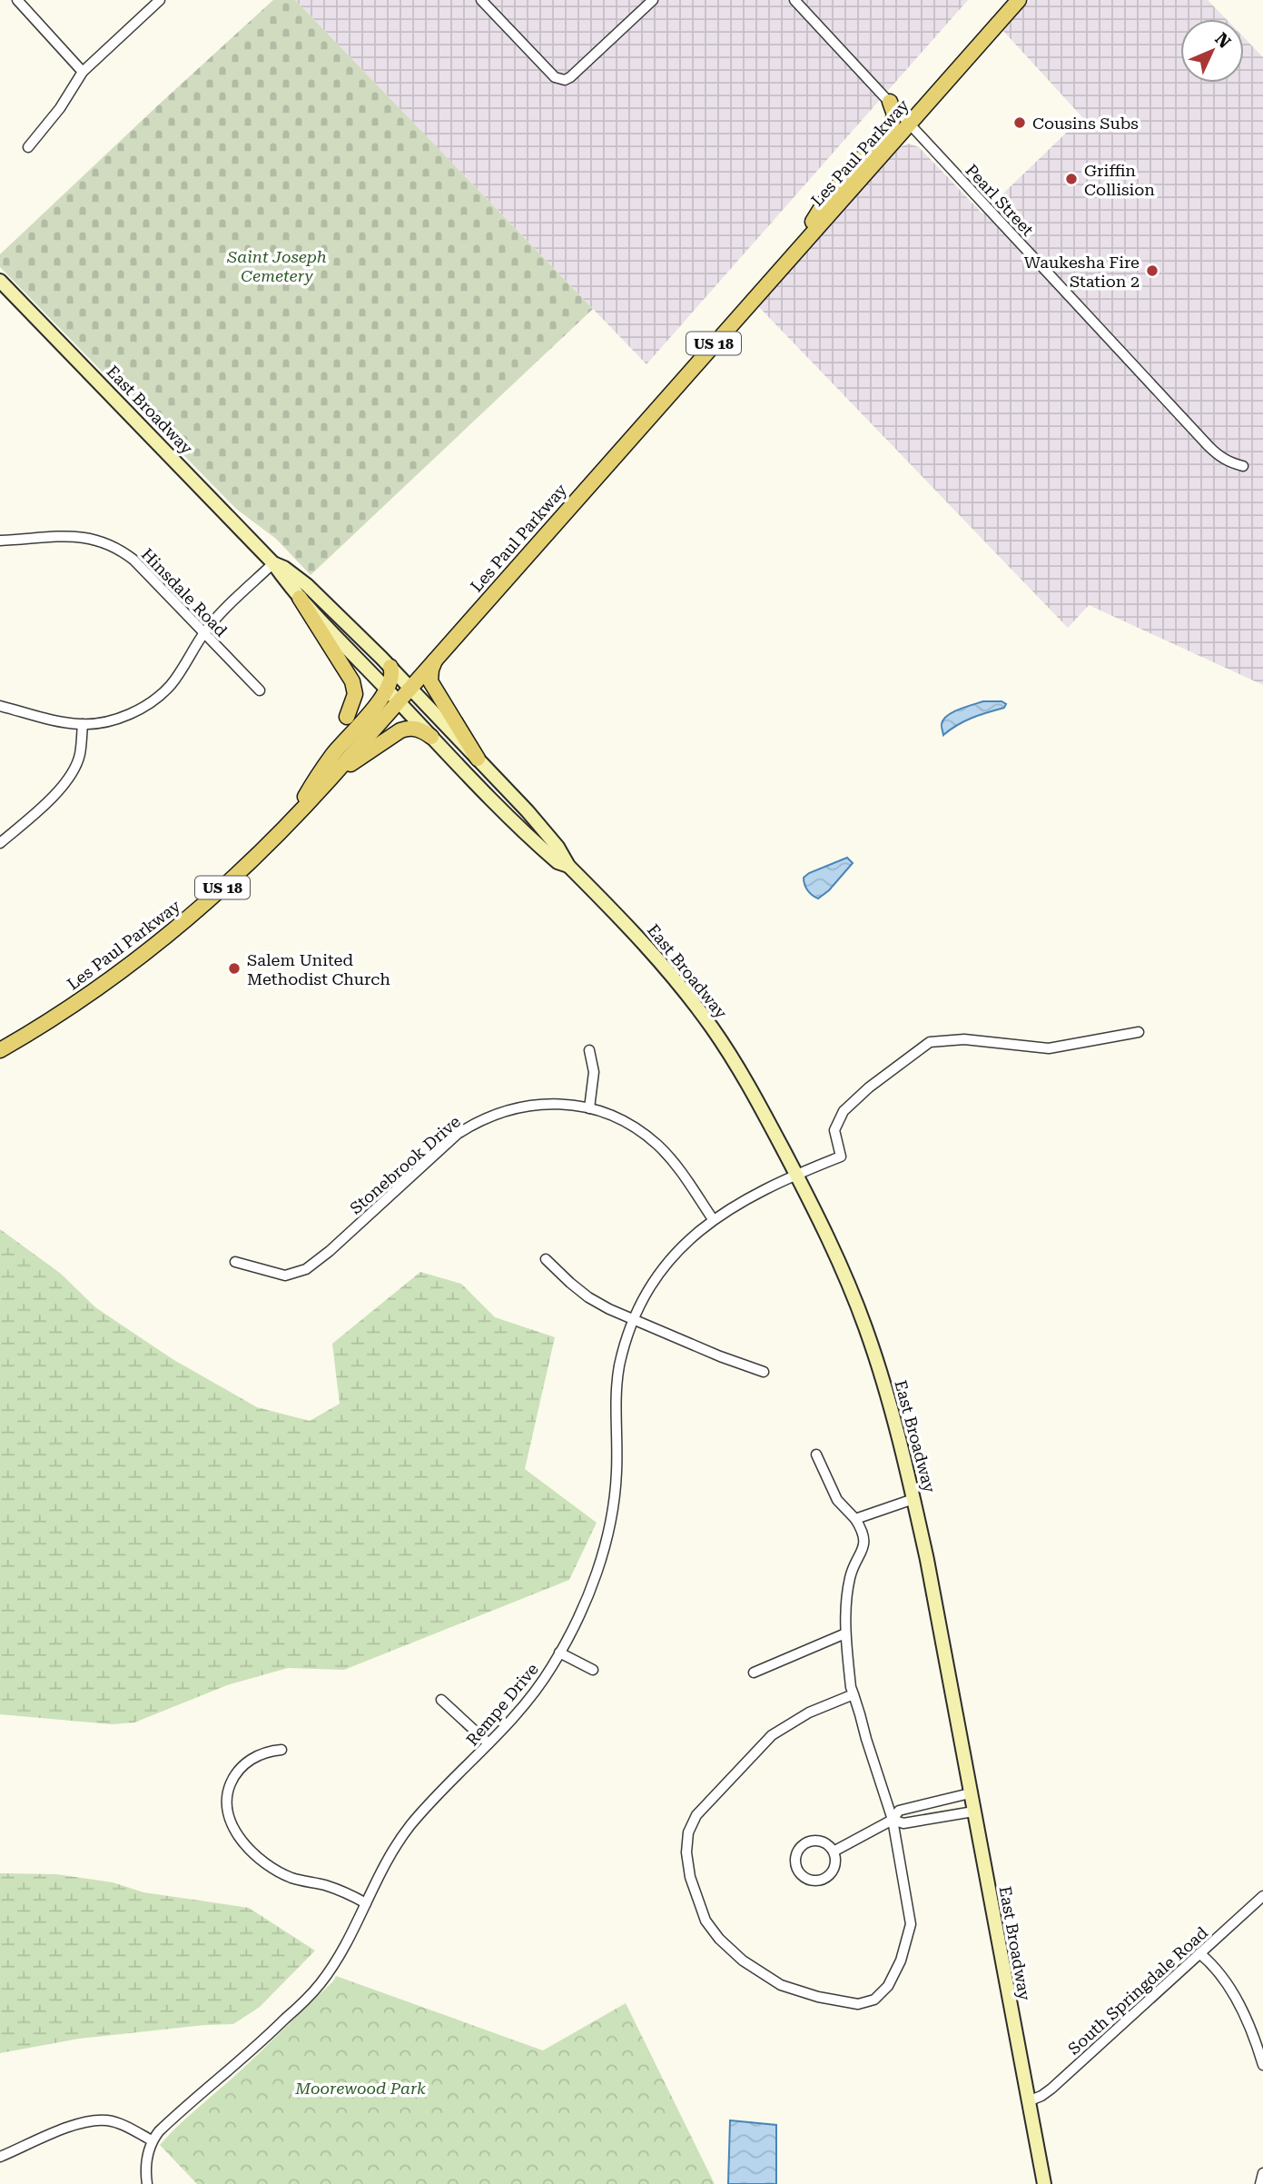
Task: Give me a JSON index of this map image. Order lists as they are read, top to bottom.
{
  "streets": {
    "main road": ["Les Paul Parkway", "US 18", "East Broadway"],
    "street": [
      "Pearl Street",
      "Hinsdale Road",
      "Stonebrook Drive",
      "Rempe Drive",
      "South Springdale Road"
    ]
  },
  "crossings": [
    ["Les Paul Parkway", "Pearl Street"],
    ["Les Paul Parkway", "East Broadway"],
    ["East Broadway", "Rempe Drive"],
    ["East Broadway", "South Springdale Road"],
    ["Stonebrook Drive", "Rempe Drive"]
  ],
  "parks": ["Saint Joseph Cemetery", "Moorewood Park"],
  "places": [
    "Cousins Subs",
    "Griffin Collision",
    "Waukesha Fire Station 2",
    "Salem United Methodist Church"
  ],
  "north": "top right"
}
